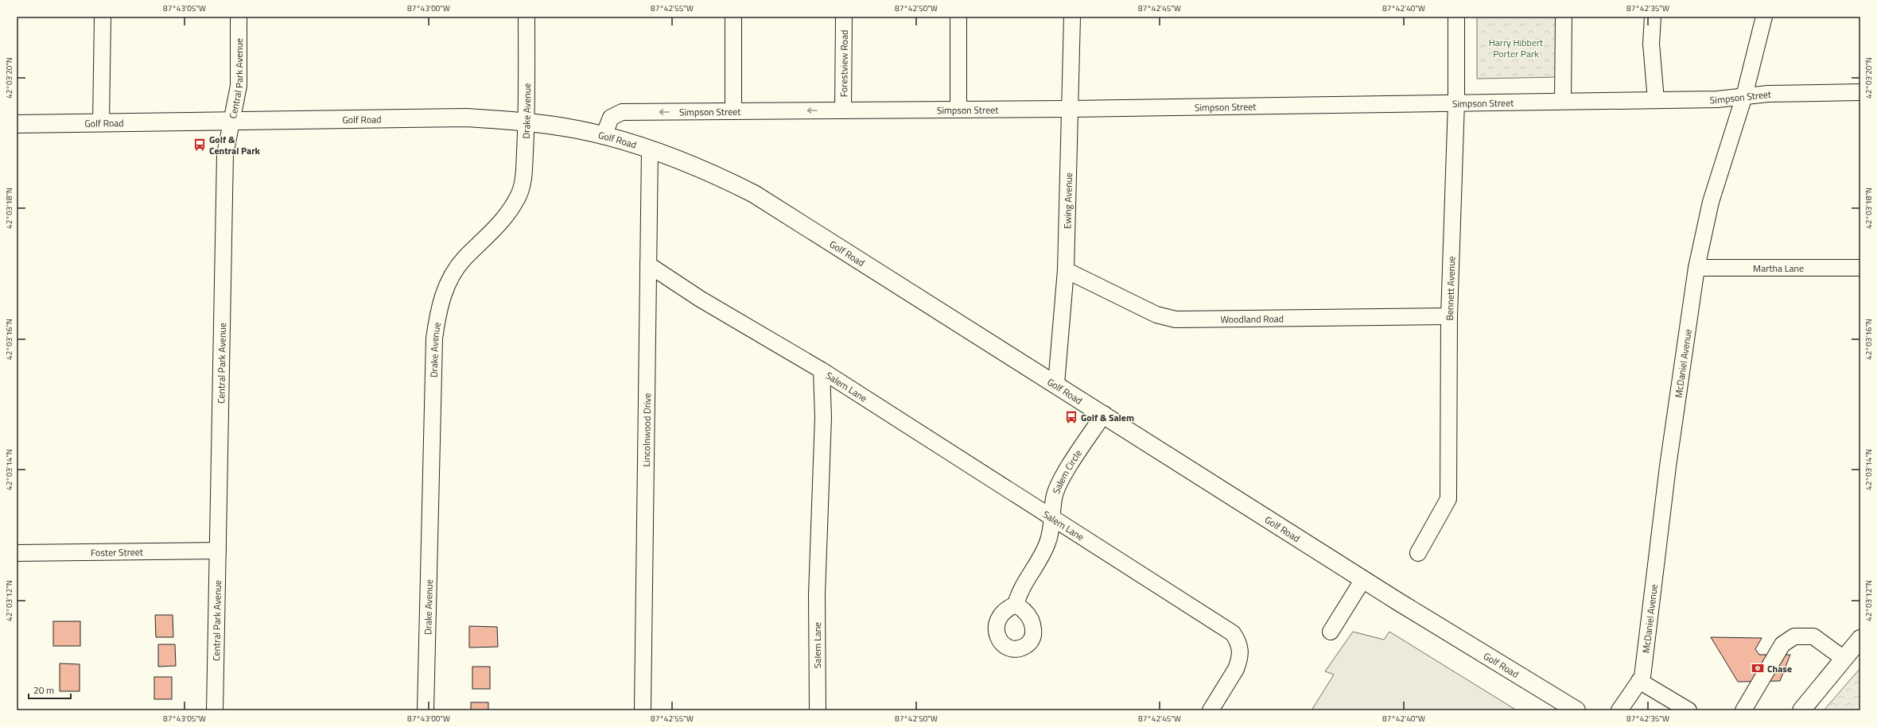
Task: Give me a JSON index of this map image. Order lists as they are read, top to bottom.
{
  "streets": {
    "main road": ["Golf Road"],
    "street": [
      "Forestview Road",
      "Central Park Avenue",
      "Simpson Street",
      "Drake Avenue",
      "Ewing Avenue",
      "Martha Lane",
      "Bennett Avenue",
      "Woodland Road",
      "McDaniel Avenue",
      "Salem Lane",
      "Lincolnwood Drive",
      "Salem Circle",
      "Foster Street"
    ]
  },
  "crossings": [
    ["Forestview Road", "Simpson Street"],
    ["Central Park Avenue", "Golf Road"],
    ["Central Park Avenue", "Foster Street"],
    ["Simpson Street", "Golf Road"],
    ["Simpson Street", "Ewing Avenue"],
    ["Simpson Street", "Bennett Avenue"],
    ["Simpson Street", "McDaniel Avenue"],
    ["Drake Avenue", "Golf Road"],
    ["Golf Road", "Ewing Avenue"],
    ["Golf Road", "Lincolnwood Drive"],
    ["Golf Road", "Salem Circle"],
    ["Ewing Avenue", "Woodland Road"],
    ["Martha Lane", "McDaniel Avenue"],
    ["Bennett Avenue", "Woodland Road"],
    ["Salem Lane", "Lincolnwood Drive"],
    ["Salem Lane", "Salem Circle"]
  ],
  "parks": ["Harry Hibbert Porter Park"],
  "places": {
    "bus stop": ["Golf & Central Park", "Golf & Salem"],
    "bank": ["Chase"]
  },
  "scale_bar": "20 m",
  "coordinates": [
    "87°43'05\"W",
    "87°43'00\"W",
    "87°42'55\"W",
    "87°42'50\"W",
    "87°42'45\"W",
    "87°42'40\"W",
    "87°42'35\"W",
    "42°03'20\"N",
    "42°03'18\"N",
    "42°03'16\"N",
    "42°03'14\"N",
    "42°03'12\"N"
  ]
}
